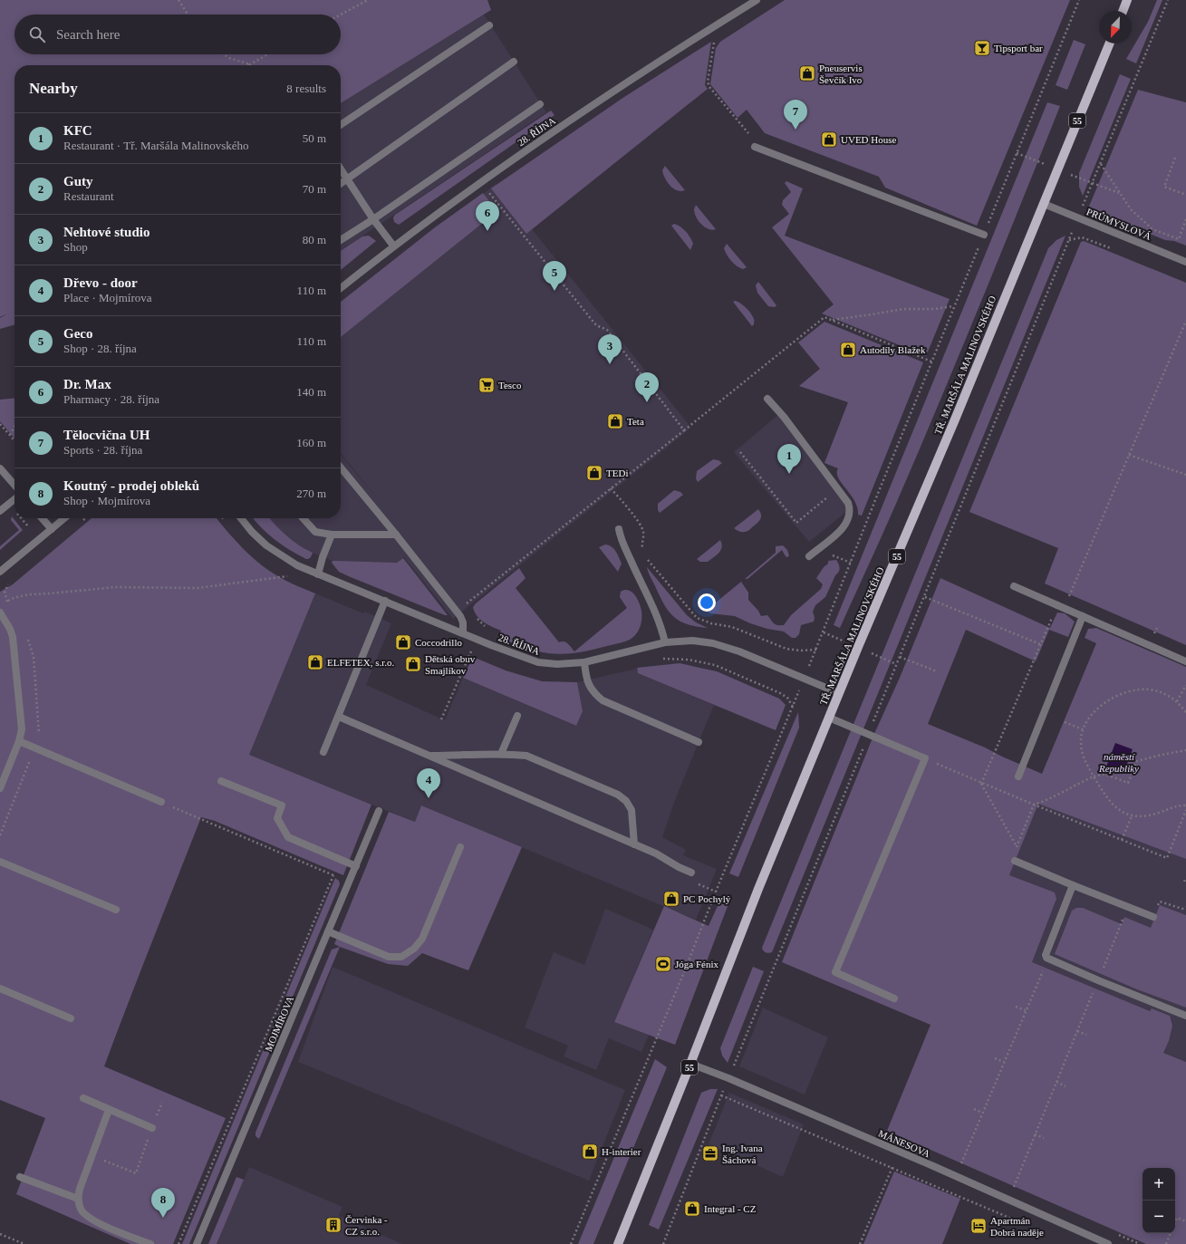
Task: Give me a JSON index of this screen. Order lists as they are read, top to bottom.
{
  "streets": {
    "main road": ["55", "TŘ. MARŠÁLA MALINOVSKÉHO"],
    "street": [
      "28. ŘÍJNA",
      "PRŮMYSLOVÁ",
      "MOJMÍROVA",
      "MÁNESOVA"
    ]
  },
  "crossings": [
    ["28. ŘÍJNA", "TŘ. MARŠÁLA MALINOVSKÉHO"],
    ["PRŮMYSLOVÁ", "TŘ. MARŠÁLA MALINOVSKÉHO"],
    ["TŘ. MARŠÁLA MALINOVSKÉHO", "MÁNESOVA"]
  ],
  "parks": ["náměstí Republiky"],
  "places": {
    "bar": ["Tipsport bar"],
    "shop": [
      "Pneuservis Ševčík Ivo",
      "UVED House",
      "Autodíly Blažek",
      "Teta",
      "TEDi",
      "Coccodrillo",
      "ELFETEX, s.r.o.",
      "Dětská obuv Smajlíkov",
      "PC Pochylý",
      "H-interier",
      "Integral - CZ"
    ],
    "supermarket": ["Tesco"],
    "sports": ["Jóga Fénix"],
    "office": ["Ing. Ivana Šáchová"],
    "building": ["Červinka - CZ s.r.o."],
    "hotel": ["Apartmán Dobrá naděje"]
  },
  "north": "bottom left",
  "page": {
    "search": "Search here",
    "heading": ["Nearby", "8 results"],
    "pins": [
      "7",
      "6",
      "5",
      "3",
      "2",
      "1",
      "4",
      "8"
    ],
    "list": [
      {
        "mark": "1",
        "name": "KFC",
        "note": "Restaurant · Tř. Maršála Malinovského",
        "value": "50 m"
      },
      {
        "mark": "2",
        "name": "Guty",
        "note": "Restaurant",
        "value": "70 m"
      },
      {
        "mark": "3",
        "name": "Nehtové studio",
        "note": "Shop",
        "value": "80 m"
      },
      {
        "mark": "4",
        "name": "Dřevo - door",
        "note": "Place · Mojmírova",
        "value": "110 m"
      },
      {
        "mark": "5",
        "name": "Geco",
        "note": "Shop · 28. října",
        "value": "110 m"
      },
      {
        "mark": "6",
        "name": "Dr. Max",
        "note": "Pharmacy · 28. října",
        "value": "140 m"
      },
      {
        "mark": "7",
        "name": "Tělocvična UH",
        "note": "Sports · 28. října",
        "value": "160 m"
      },
      {
        "mark": "8",
        "name": "Koutný - prodej obleků",
        "note": "Shop · Mojmírova",
        "value": "270 m"
      }
    ],
    "map_buttons": ["+", "−"]
  }
}
